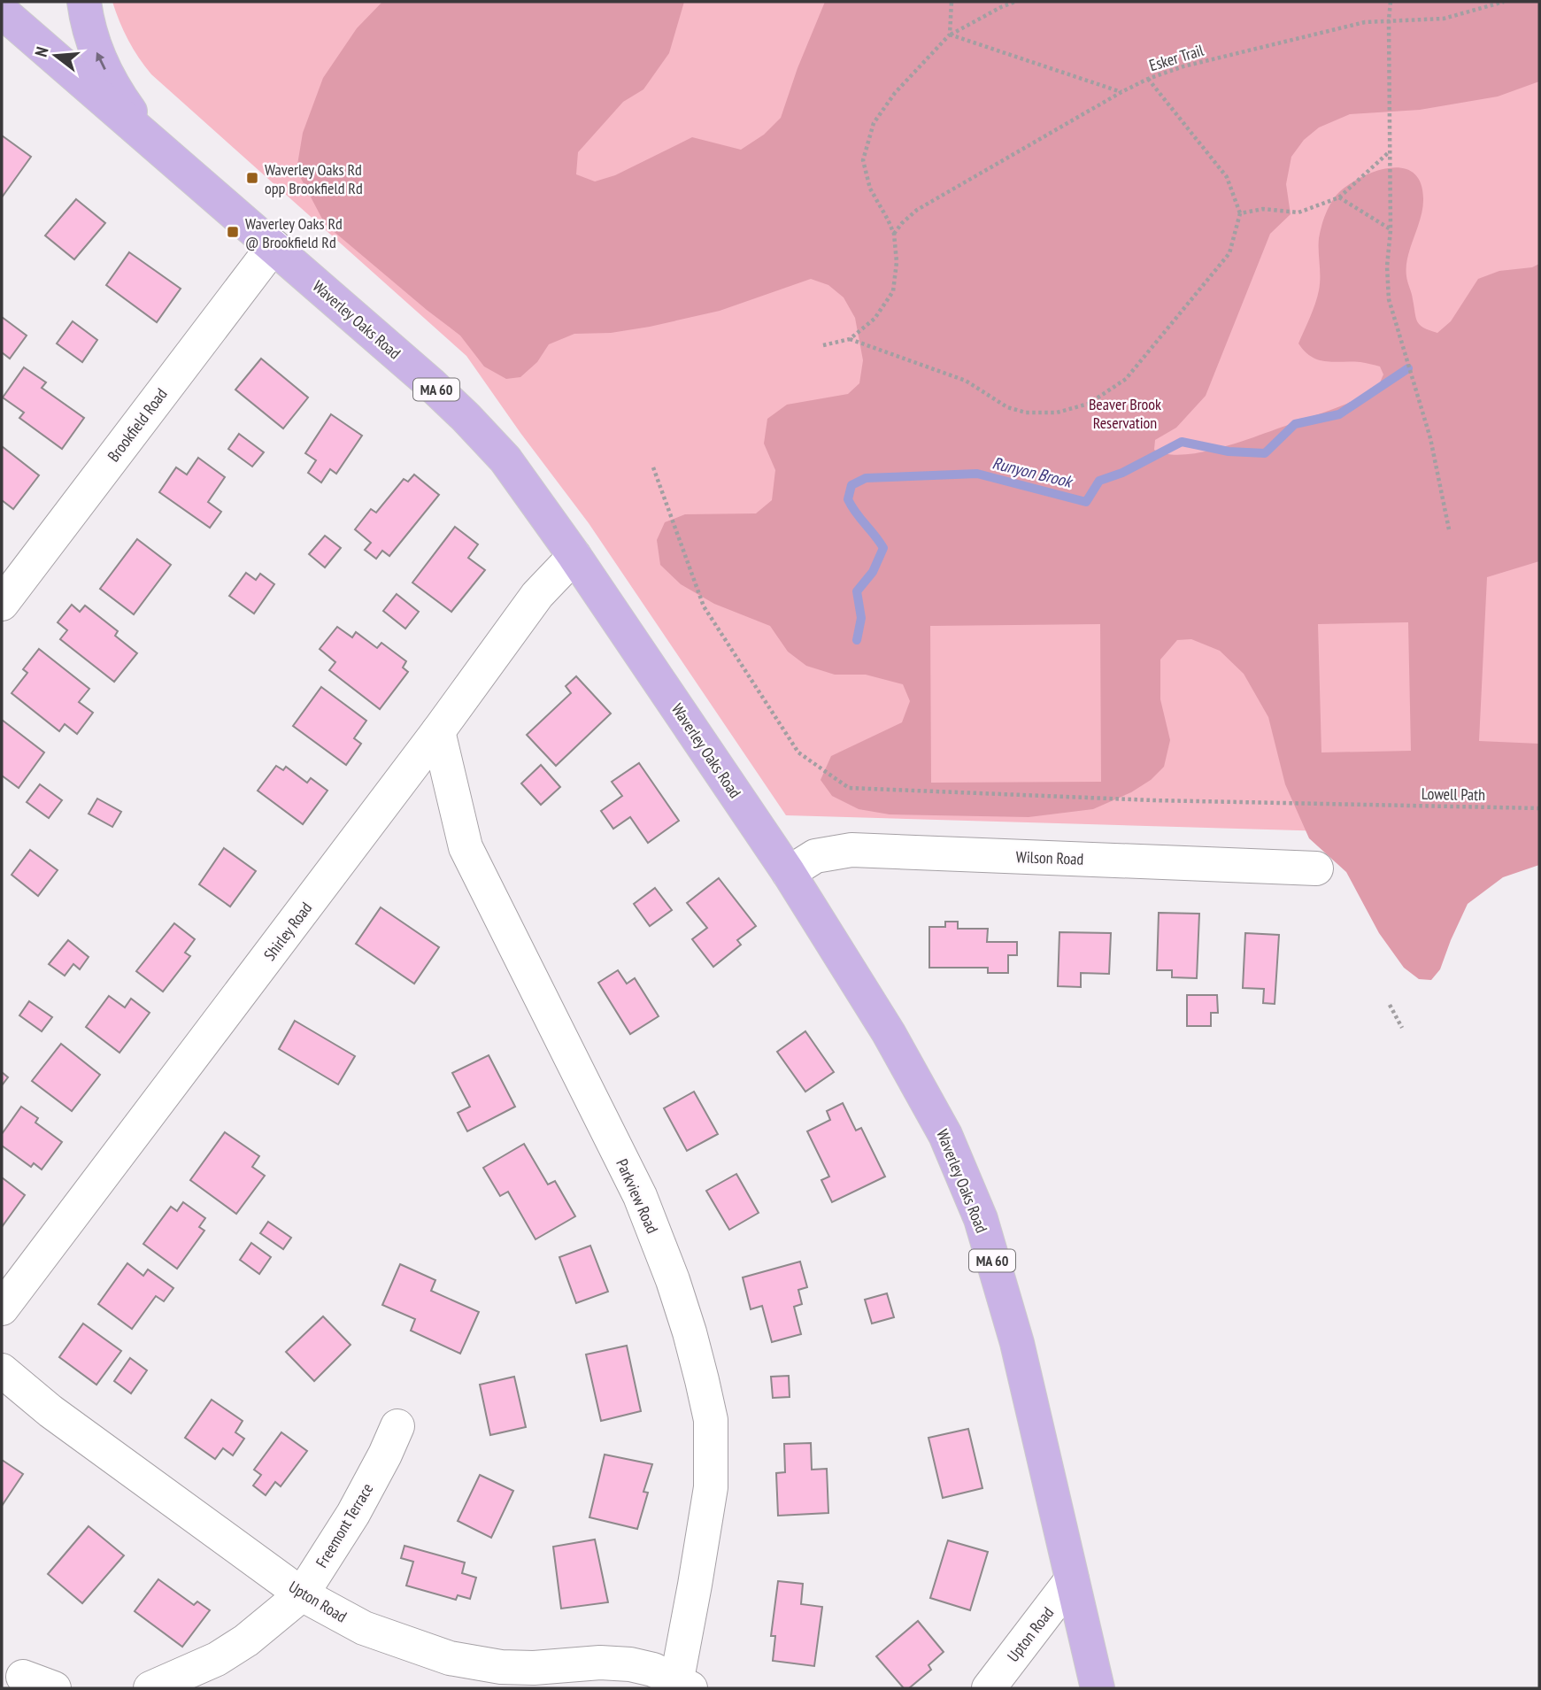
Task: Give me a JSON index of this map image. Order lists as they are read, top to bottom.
{
  "streets": {
    "main road": ["Waverley Oaks Road", "MA 60"],
    "street": [
      "Brookfield Road",
      "Wilson Road",
      "Shirley Road",
      "Parkview Road",
      "Freemont Terrace",
      "Upton Road"
    ],
    "path": ["Esker Trail", "Lowell Path"]
  },
  "crossings": [
    ["Waverley Oaks Road", "MA 60"],
    ["Waverley Oaks Road", "Brookfield Road"],
    ["Waverley Oaks Road", "Wilson Road"],
    ["Waverley Oaks Road", "Shirley Road"],
    ["Waverley Oaks Road", "Upton Road"],
    ["Shirley Road", "Parkview Road"],
    ["Parkview Road", "Upton Road"],
    ["Freemont Terrace", "Upton Road"]
  ],
  "water": ["Runyon Brook"],
  "parks": ["Beaver Brook Reservation"],
  "places": {
    "transit": ["Waverley Oaks Rd opp Brookfield Rd", "Waverley Oaks Rd @ Brookfield Rd"]
  },
  "north": "left"
}
